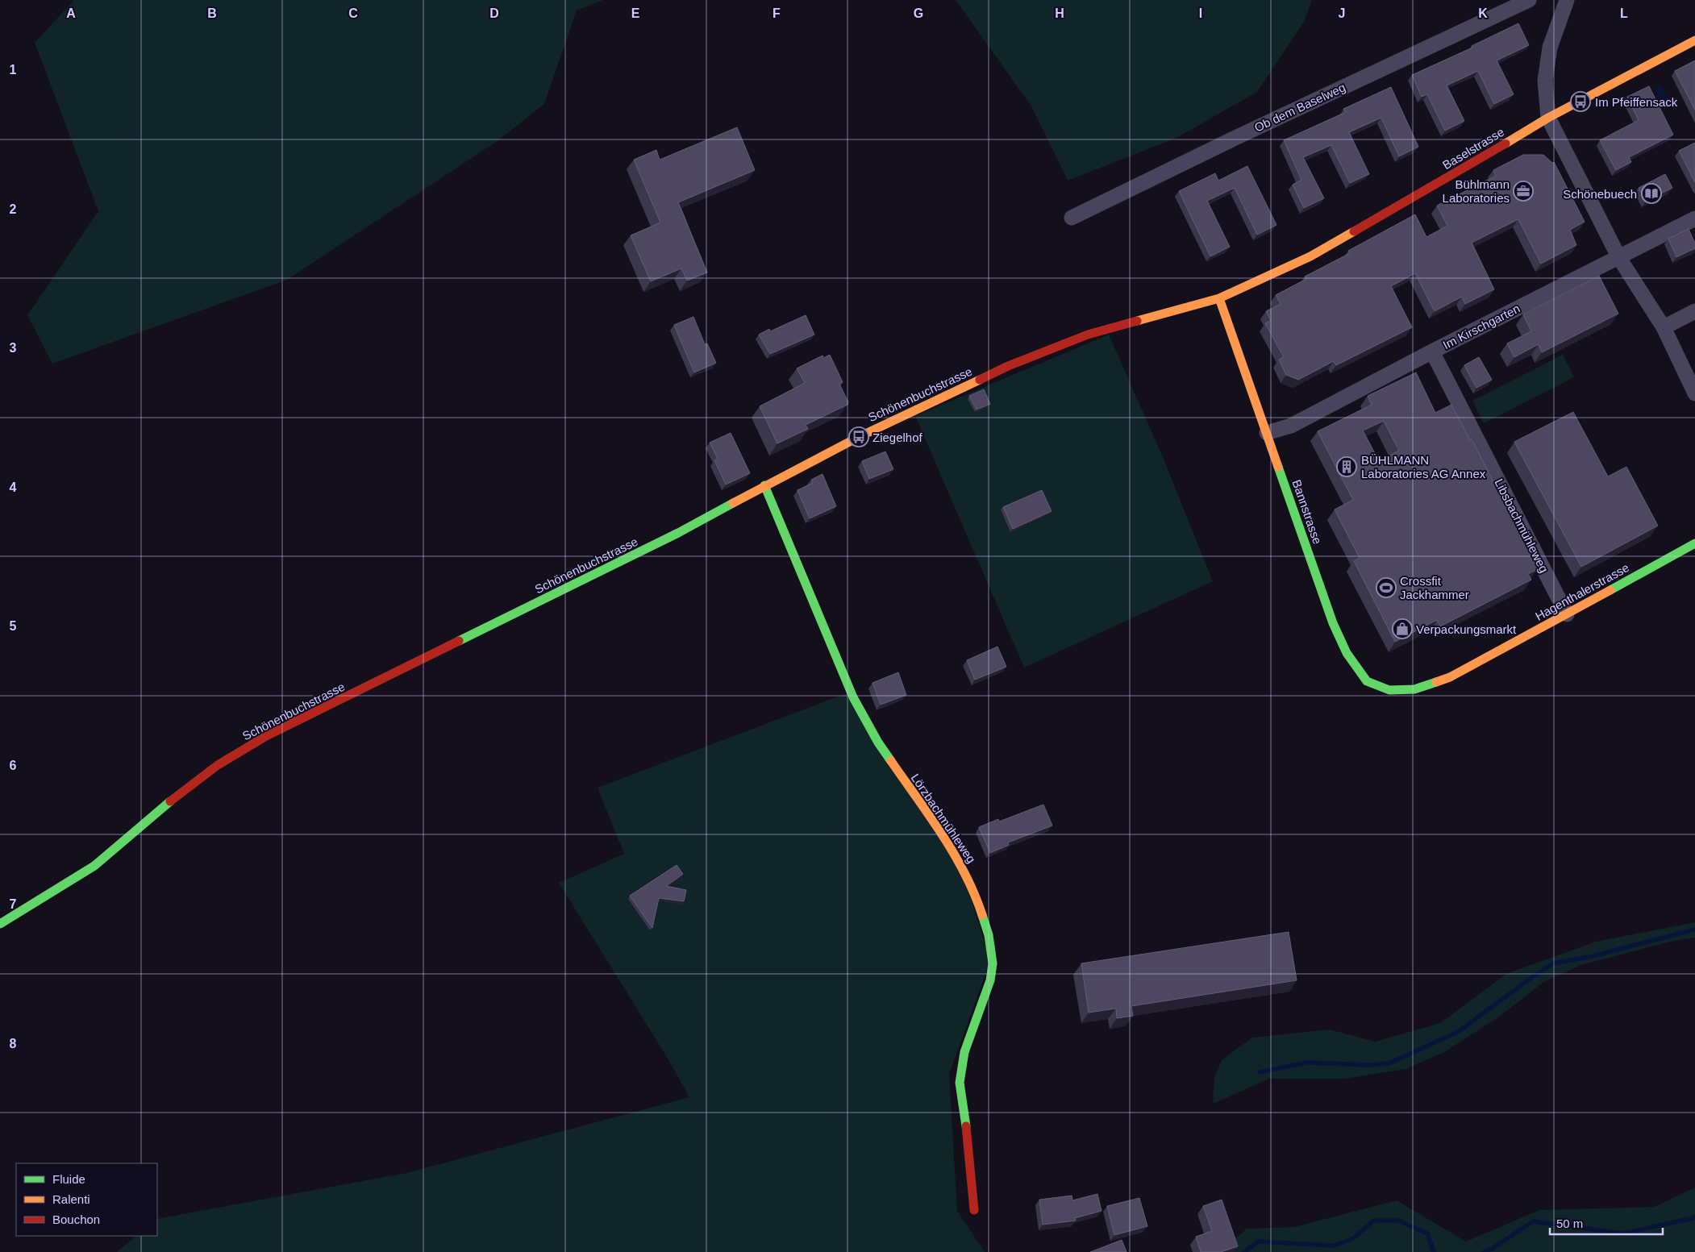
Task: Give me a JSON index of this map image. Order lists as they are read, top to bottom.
{
  "streets": {
    "street": [
      "Ob dem Baselweg",
      "Baselstrasse",
      "Im Kirschgarten",
      "Schönenbuchstrasse",
      "Bannstrasse",
      "Libsbachmühleweg",
      "Hagenthalerstrasse",
      "Lörzbachmühleweg"
    ]
  },
  "crossings": [
    ["Baselstrasse", "Schönenbuchstrasse"],
    ["Baselstrasse", "Bannstrasse"],
    ["Im Kirschgarten", "Bannstrasse"],
    ["Im Kirschgarten", "Libsbachmühleweg"],
    ["Schönenbuchstrasse", "Bannstrasse"],
    ["Schönenbuchstrasse", "Lörzbachmühleweg"],
    ["Bannstrasse", "Hagenthalerstrasse"],
    ["Libsbachmühleweg", "Hagenthalerstrasse"]
  ],
  "places": {
    "bus stop": ["Im Pfeiffensack", "Ziegelhof"],
    "office": ["Bühlmann Laboratories"],
    "library": ["Schönebuech"],
    "building": ["BÜHLMANN Laboratories AG Annex"],
    "sports": ["Crossfit Jackhammer"],
    "shop": ["Verpackungsmarkt"]
  },
  "legend": ["Fluide", "Ralenti", "Bouchon"],
  "scale_bar": "50 m",
  "grid": {
    "columns": [
      "A",
      "B",
      "C",
      "D",
      "E",
      "F",
      "G",
      "H",
      "I",
      "J",
      "K",
      "L"
    ],
    "rows": [
      "1",
      "2",
      "3",
      "4",
      "5",
      "6",
      "7",
      "8"
    ]
  }
}
